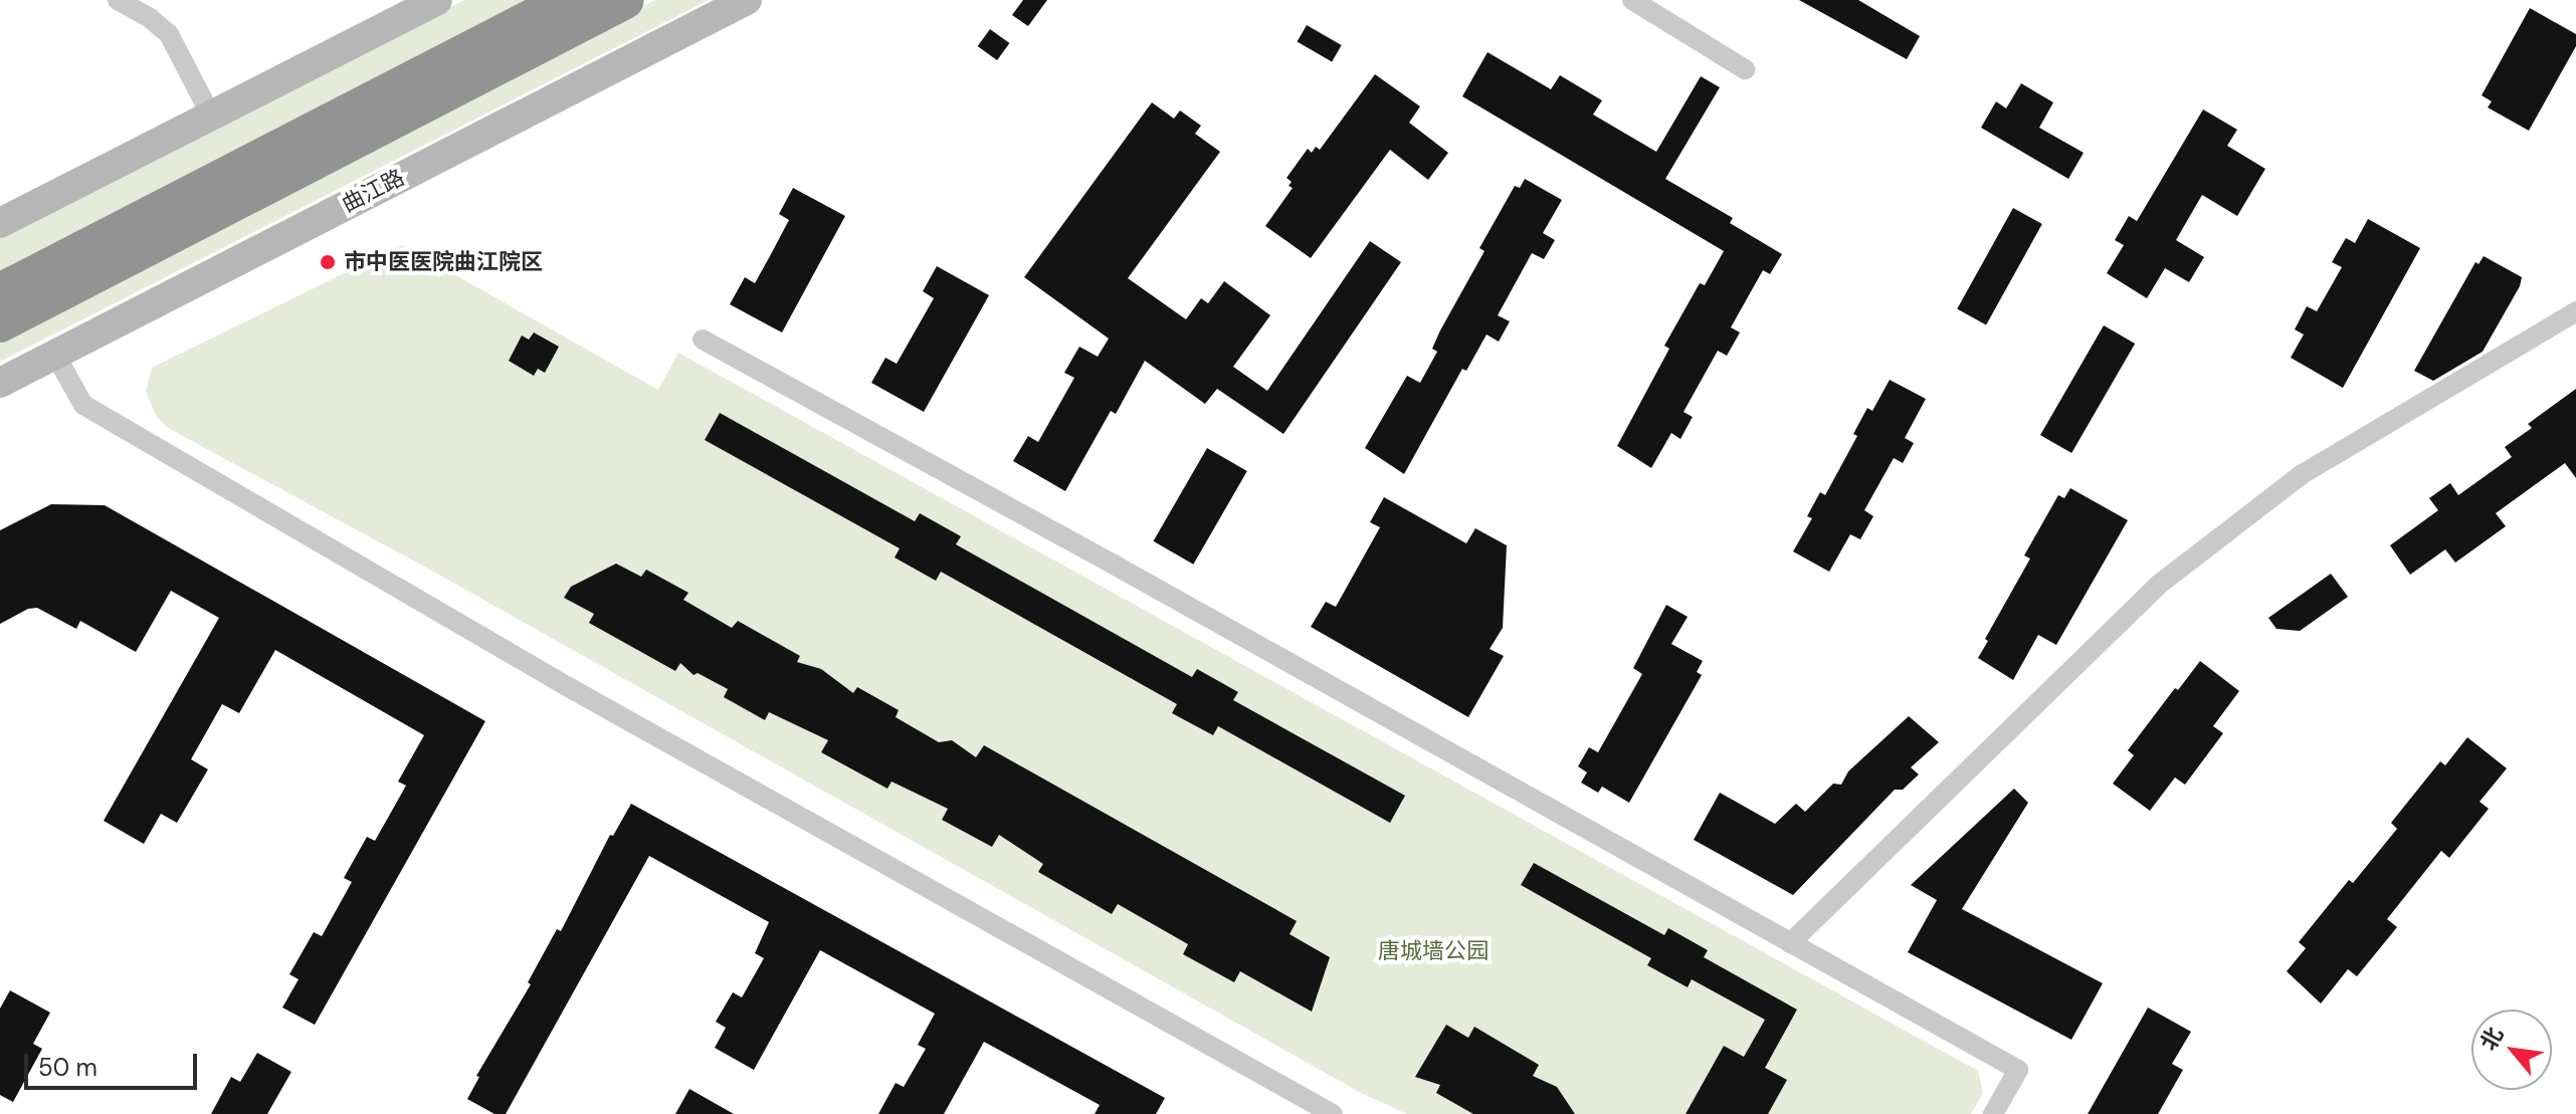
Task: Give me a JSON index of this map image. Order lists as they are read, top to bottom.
{
  "streets": {
    "main road": ["曲江路"]
  },
  "parks": ["唐城墙公园"],
  "places": ["市中医医院曲江院区"],
  "scale_bar": "50 m",
  "north": "top left"
}
